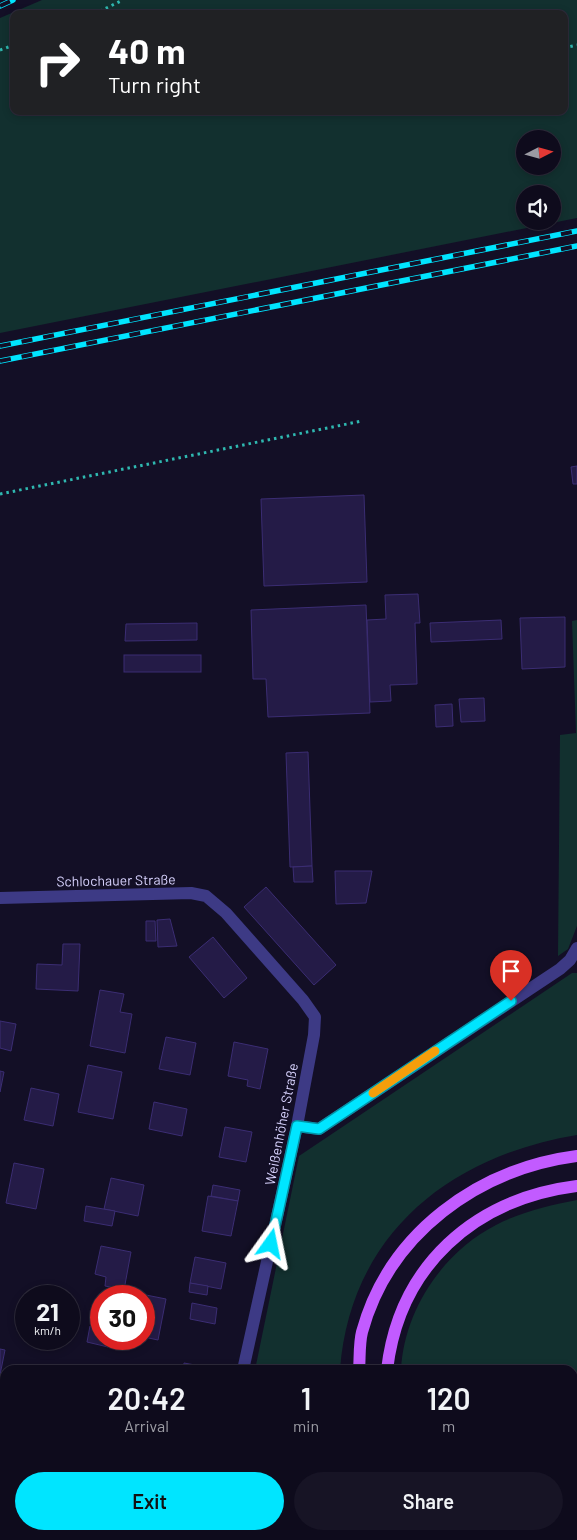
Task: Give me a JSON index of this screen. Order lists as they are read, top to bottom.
{
  "streets": {
    "street": ["Schlochauer Straße", "Weißenhöher Straße"]
  },
  "crossings": [
    ["Schlochauer Straße", "Weißenhöher Straße"]
  ],
  "north": "right",
  "page": {
    "turn": ["40 m", "Turn right"],
    "speed": "21 km/h",
    "limit": "30",
    "eta": [
      "20:42",
      "Arrival",
      "1",
      "min",
      "120",
      "m"
    ],
    "buttons": ["Exit", "Share"]
  }
}
